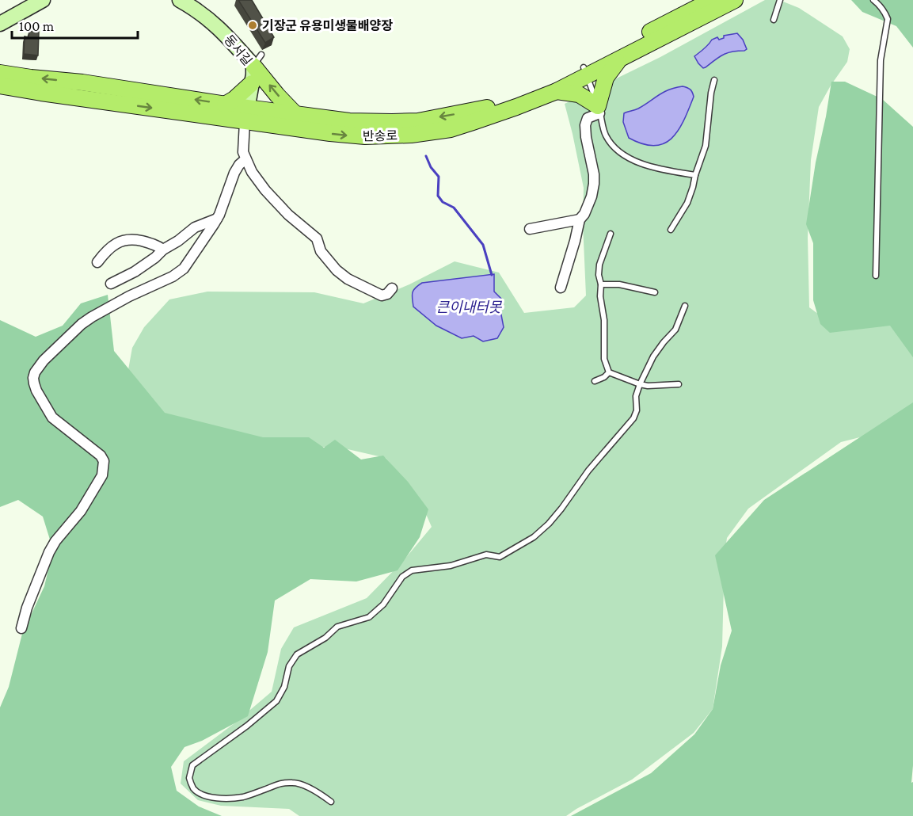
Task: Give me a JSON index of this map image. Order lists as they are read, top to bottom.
{
  "streets": {
    "main road": ["반송로"],
    "street": ["동서길"]
  },
  "crossings": [
    ["동서길", "반송로"]
  ],
  "water": ["큰이내터못"],
  "places": ["기장군 유용미생물배양장"],
  "scale_bar": "100 m"
}
